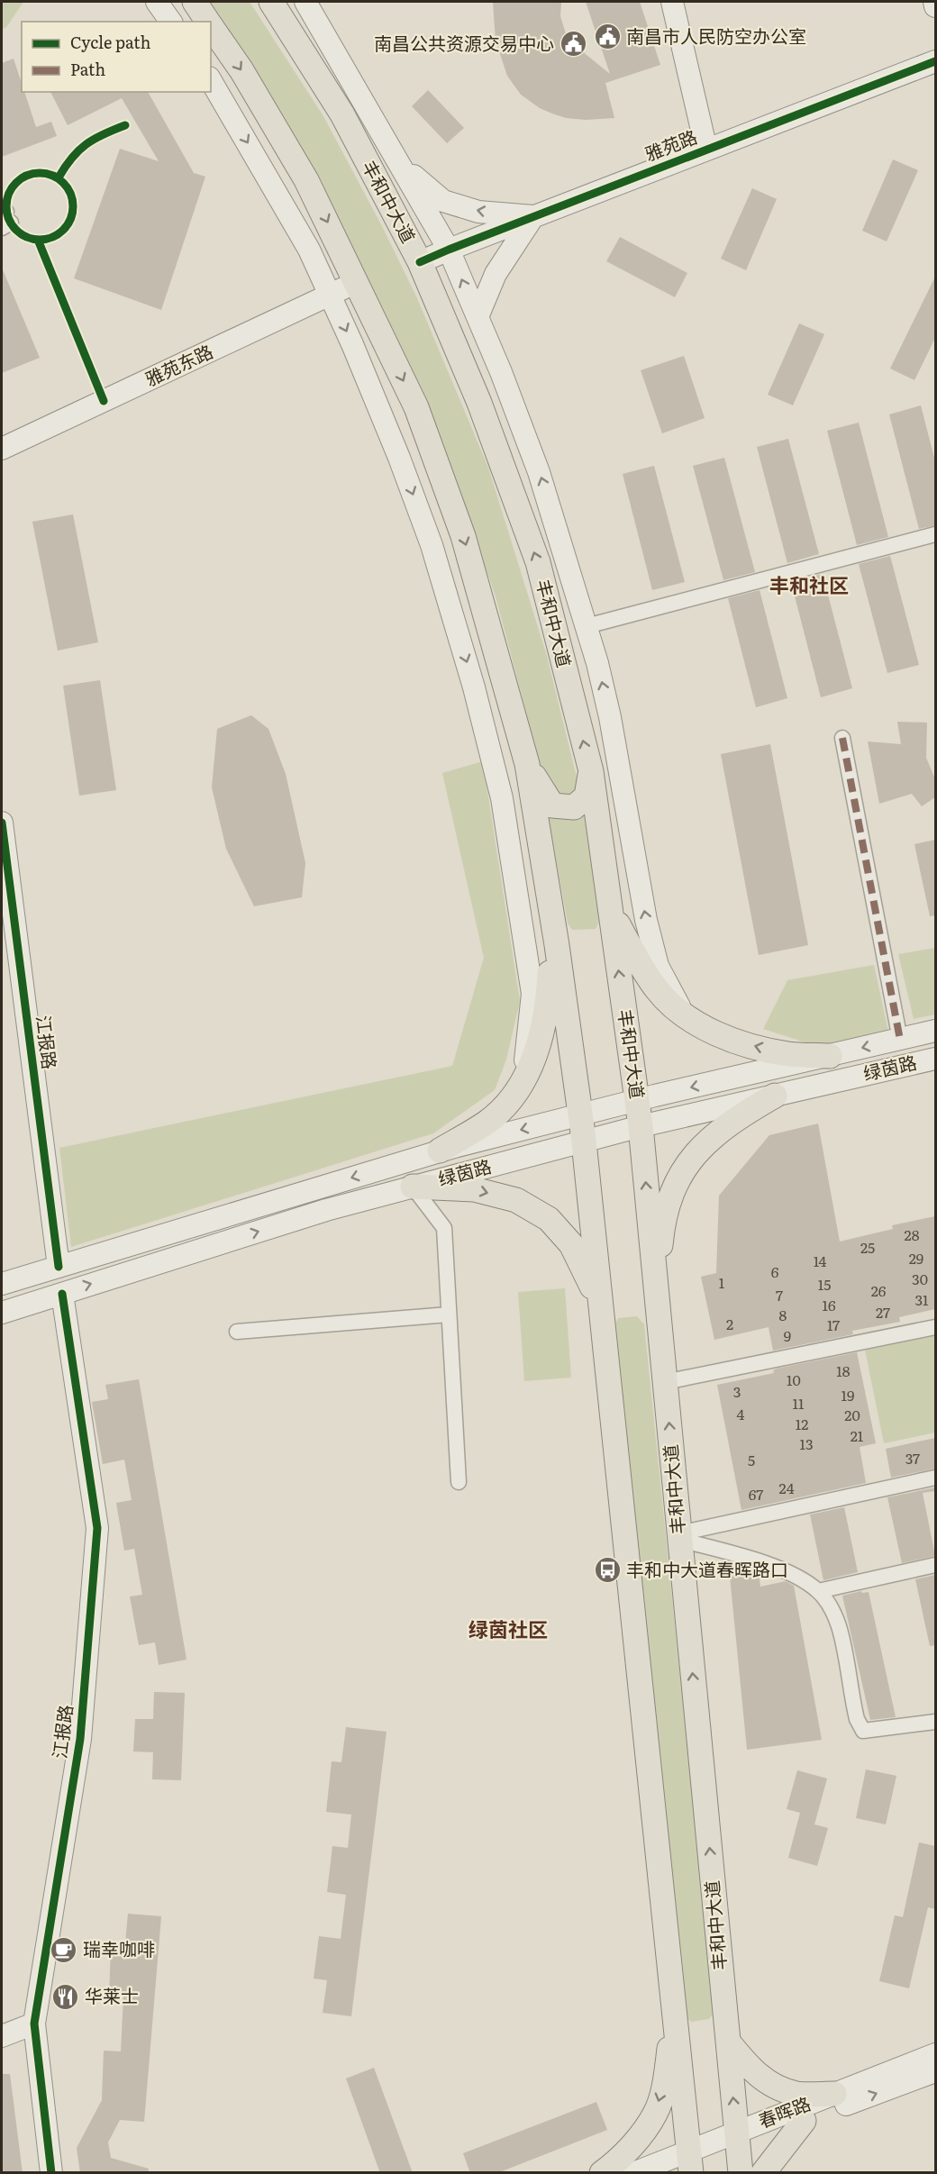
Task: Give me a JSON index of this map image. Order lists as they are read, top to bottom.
{
  "streets": {
    "main road": [
      "雅苑路",
      "丰和中大道",
      "雅苑东路",
      "江报路",
      "绿茵路",
      "春晖路"
    ]
  },
  "crossings": [
    ["雅苑路", "丰和中大道"],
    ["丰和中大道", "绿茵路"],
    ["丰和中大道", "春晖路"],
    ["江报路", "绿茵路"]
  ],
  "districts": ["丰和社区", "绿茵社区"],
  "places": {
    "public building": ["南昌市人民防空办公室", "南昌公共资源交易中心"],
    "bus stop": ["丰和中大道春晖路口"],
    "cafe": ["瑞幸咖啡"],
    "restaurant": ["华莱士"]
  },
  "house_numbers": [
    "28",
    "25",
    "29",
    "14",
    "6",
    "30",
    "1",
    "15",
    "26",
    "7",
    "31",
    "16",
    "27",
    "8",
    "2",
    "17",
    "9",
    "18",
    "10",
    "3",
    "19",
    "11",
    "4",
    "20",
    "12",
    "21",
    "13",
    "37",
    "5",
    "24",
    "67"
  ],
  "legend": ["Cycle path", "Path"]
}
